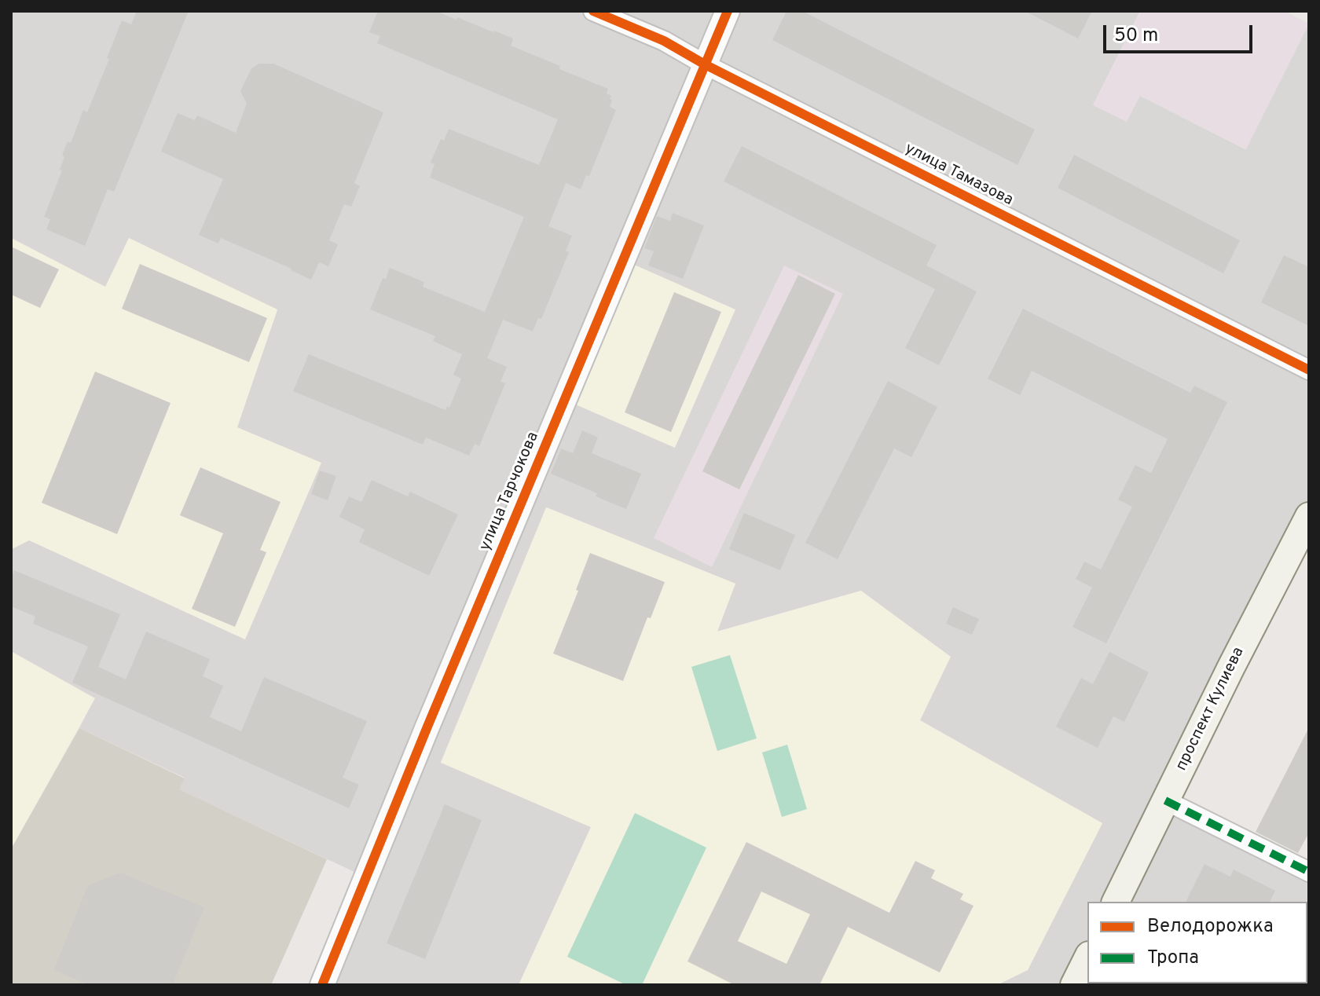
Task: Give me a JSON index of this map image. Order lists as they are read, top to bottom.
{
  "streets": {
    "main road": ["проспект Кулиева"],
    "street": ["улица Тамазова", "улица Тарчокова"]
  },
  "crossings": [
    ["улица Тамазова", "улица Тарчокова"]
  ],
  "legend": ["Велодорожка", "Тропа"],
  "scale_bar": "50 m"
}
